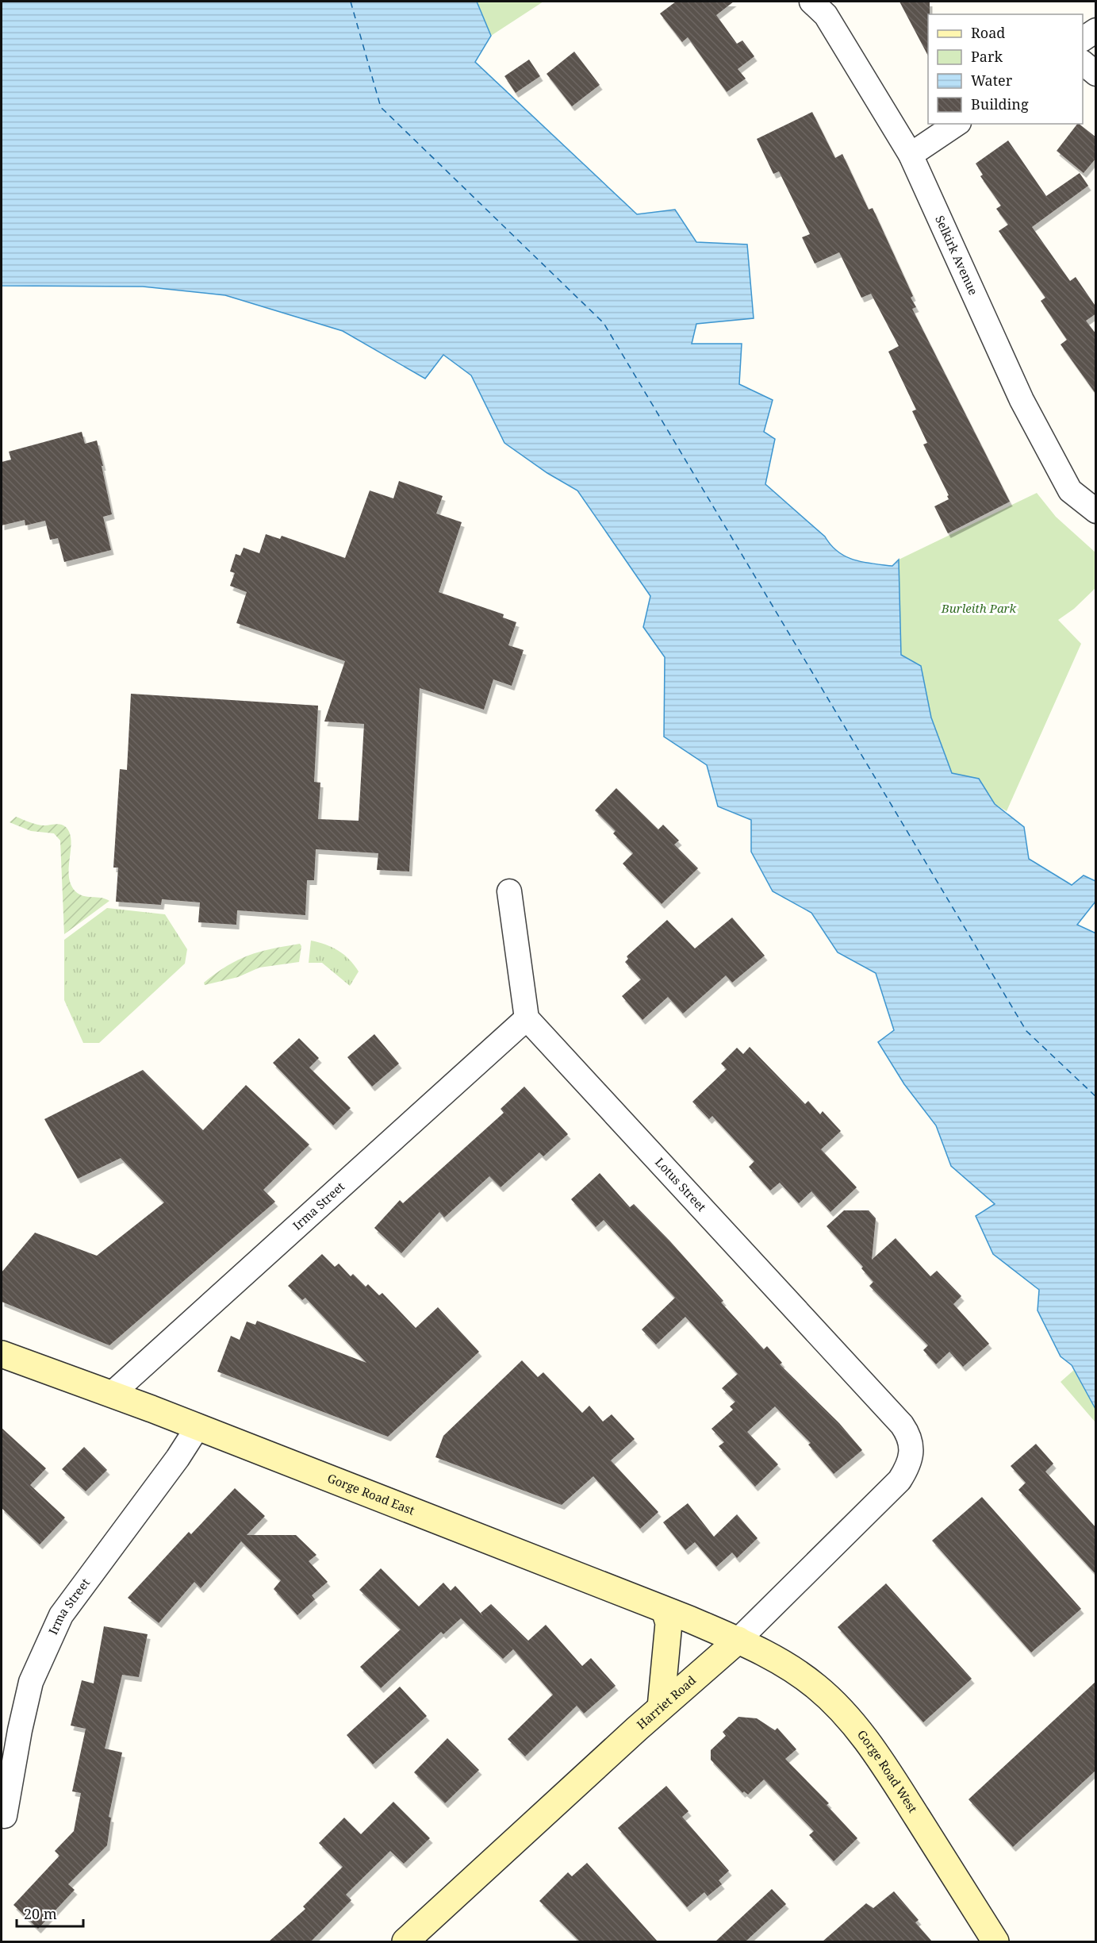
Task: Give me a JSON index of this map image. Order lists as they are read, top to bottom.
{
  "streets": {
    "main road": ["Gorge Road East", "Harriet Road", "Gorge Road West"],
    "street": ["Selkirk Avenue", "Lotus Street", "Irma Street"]
  },
  "crossings": [
    ["Lotus Street", "Irma Street"],
    ["Lotus Street", "Harriet Road"],
    ["Irma Street", "Gorge Road East"],
    ["Gorge Road East", "Harriet Road"],
    ["Gorge Road East", "Gorge Road West"],
    ["Harriet Road", "Gorge Road West"]
  ],
  "parks": ["Burleith Park"],
  "legend": [
    "Road",
    "Park",
    "Water",
    "Building"
  ],
  "scale_bar": "20 m"
}
